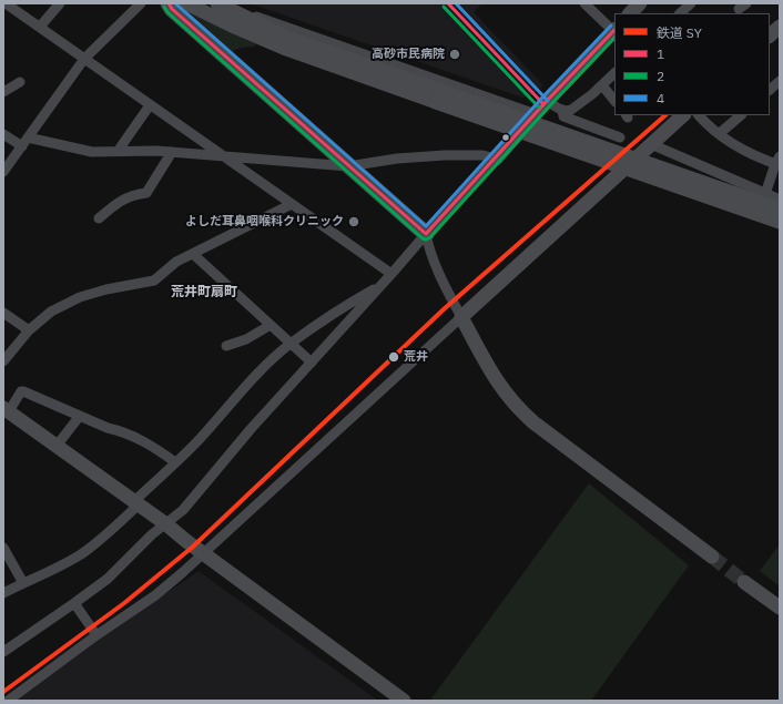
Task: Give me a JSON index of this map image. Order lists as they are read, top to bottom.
{
  "districts": ["荒井町扇町"],
  "places": ["高砂市民病院", "よしだ耳鼻咽喉科クリニック", "荒井"],
  "lines": [
    "transit line 1",
    "transit line 4",
    "transit line 2",
    "rail line SY"
  ],
  "legend": [
    "鉄道 SY",
    "1",
    "2",
    "4"
  ]
}
